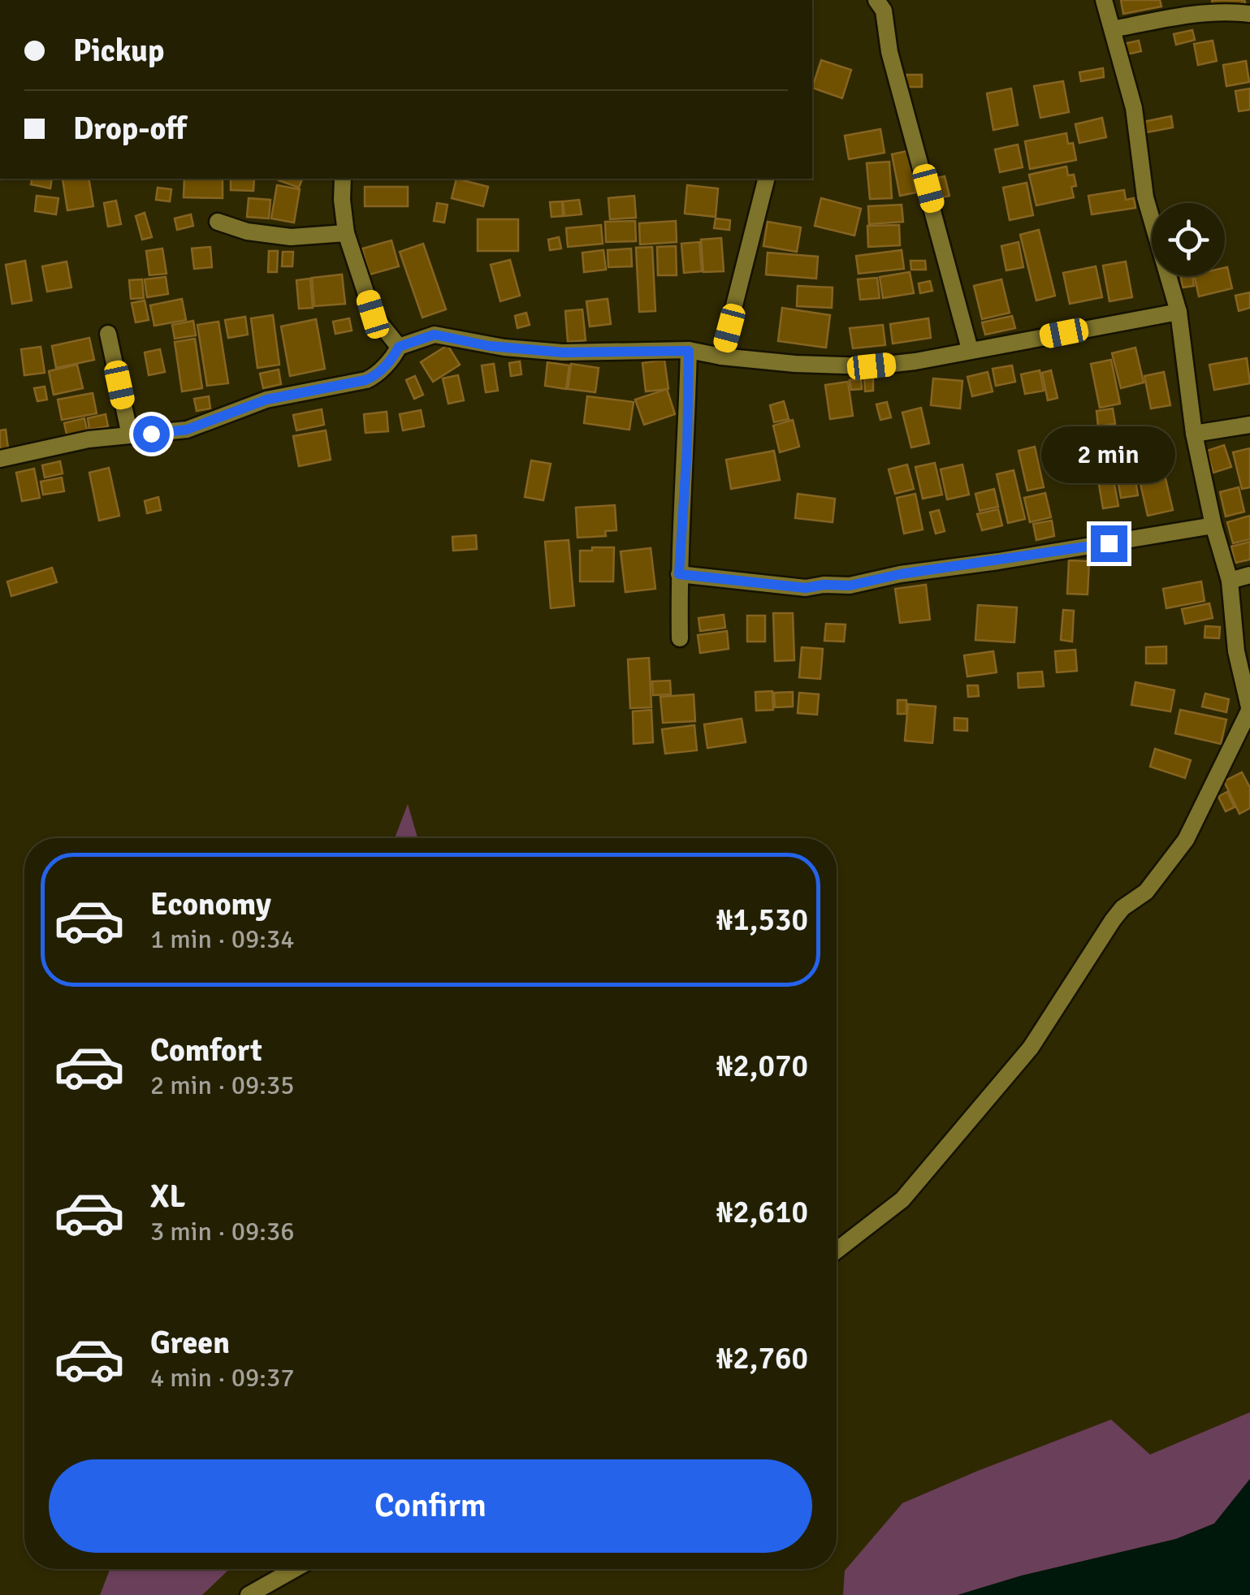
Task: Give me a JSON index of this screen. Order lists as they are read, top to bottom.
{
  "page": {
    "banner": ["Pickup", "Drop-off"],
    "bubble": "2 min",
    "list": [
      {
        "name": "Economy",
        "note": "1 min · 09:34",
        "value": "₦1,530"
      },
      {
        "name": "Comfort",
        "note": "2 min · 09:35",
        "value": "₦2,070"
      },
      {
        "name": "XL",
        "note": "3 min · 09:36",
        "value": "₦2,610"
      },
      {
        "name": "Green",
        "note": "4 min · 09:37",
        "value": "₦2,760"
      }
    ],
    "buttons": "Confirm"
  }
}
